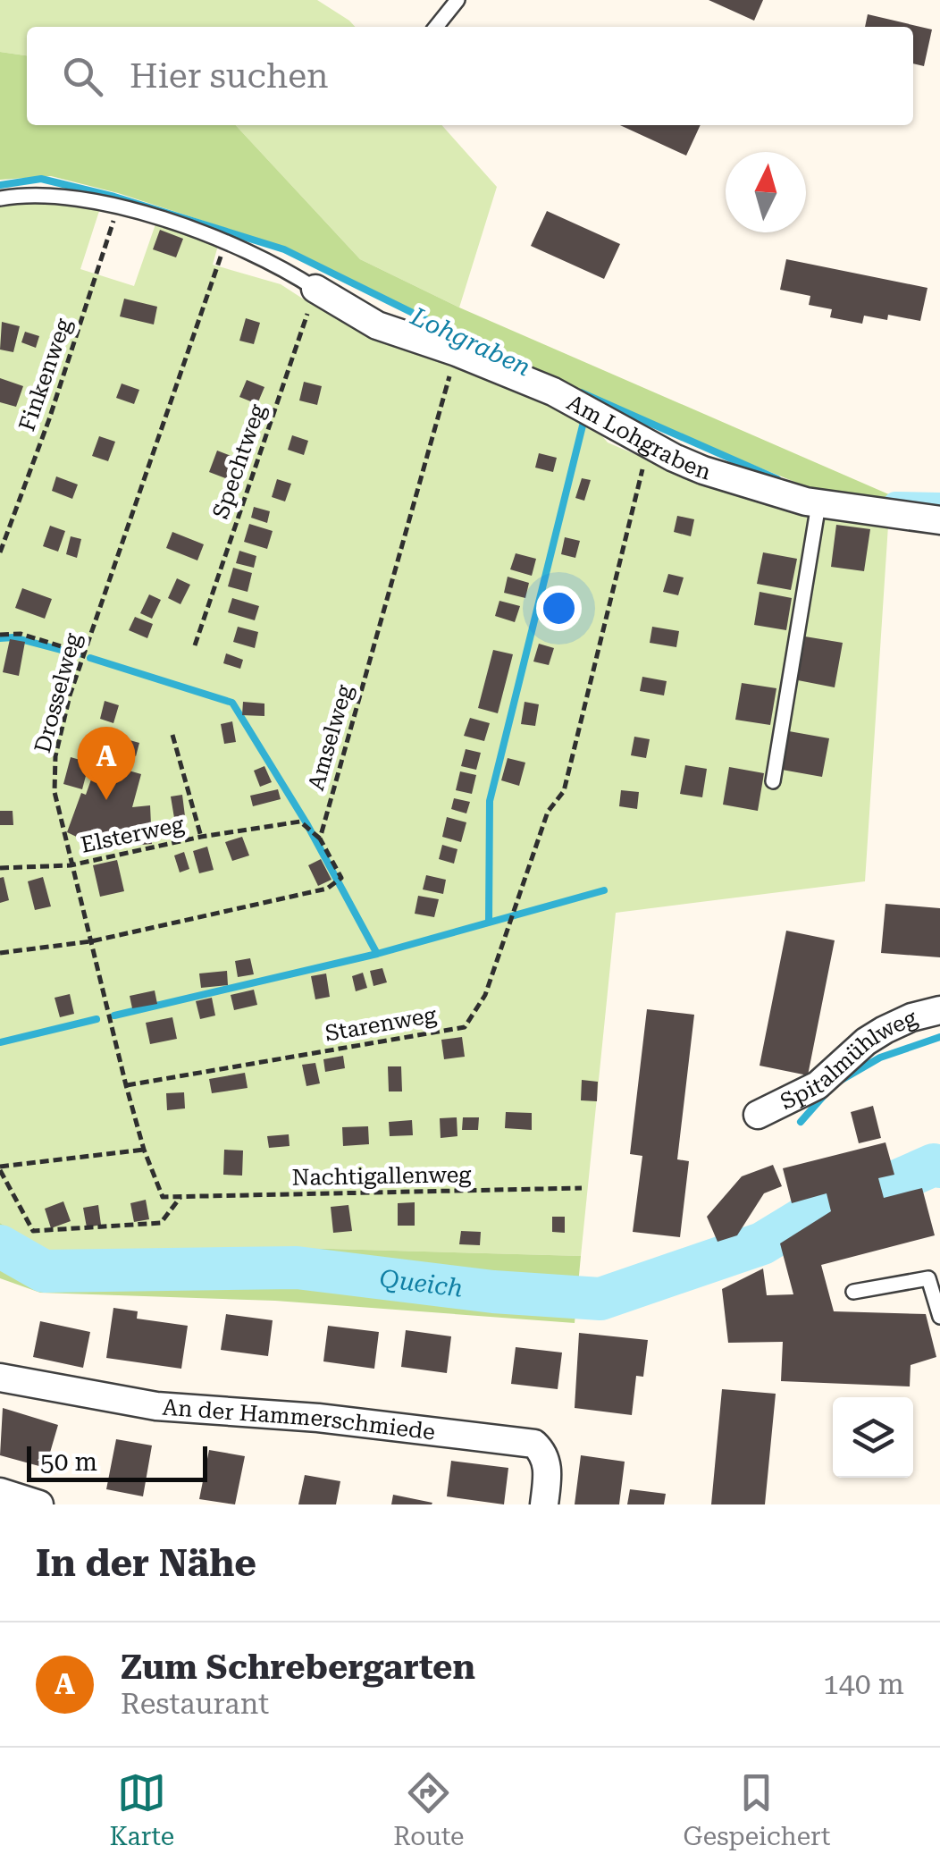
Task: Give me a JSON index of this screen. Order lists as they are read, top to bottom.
{
  "streets": {
    "street": ["Am Lohgraben", "Spitalmühlweg", "An der Hammerschmiede"],
    "path": [
      "Finkenweg",
      "Spechtweg",
      "Drosselweg",
      "Amselweg",
      "Elsterweg",
      "Starenweg",
      "Nachtigallenweg"
    ]
  },
  "crossings": [
    ["Finkenweg", "Am Lohgraben"],
    ["Am Lohgraben", "Spechtweg"],
    ["Am Lohgraben", "Drosselweg"],
    ["Am Lohgraben", "Amselweg"],
    ["Am Lohgraben", "Starenweg"],
    ["Drosselweg", "Elsterweg"],
    ["Drosselweg", "Starenweg"],
    ["Drosselweg", "Nachtigallenweg"],
    ["Amselweg", "Elsterweg"]
  ],
  "water": ["Lohgraben", "Queich"],
  "scale_bar": "50 m",
  "north": "top",
  "page": {
    "search": "Hier suchen",
    "pins": "A",
    "scale": "50 m",
    "heading": "In der Nähe",
    "list": [
      {
        "mark": "A",
        "name": "Zum Schrebergarten",
        "note": "Restaurant",
        "value": "140 m"
      }
    ],
    "nav": ["Karte", "Route", "Gespeichert"]
  }
}
